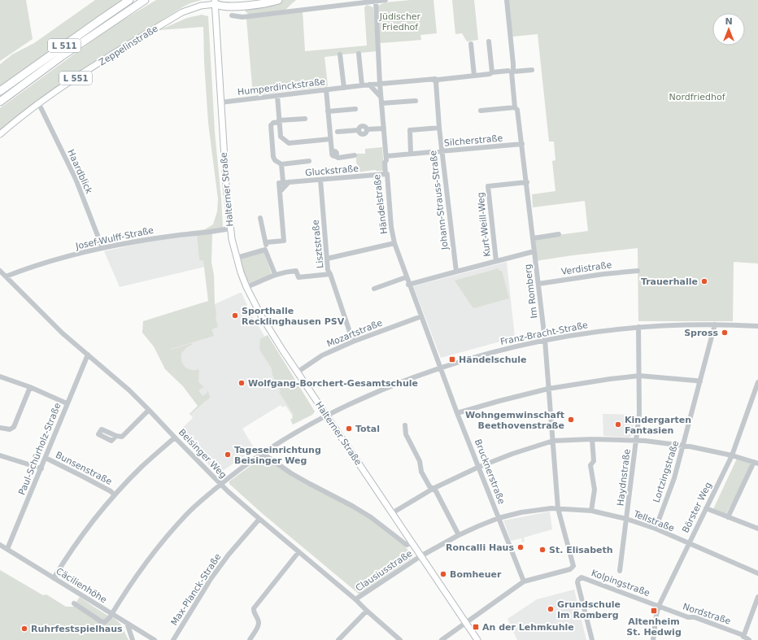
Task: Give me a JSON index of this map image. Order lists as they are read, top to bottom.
{
  "streets": {
    "highway": ["L 511"],
    "main road": ["Zeppelinstraße", "L 551", "Halterner Straße"],
    "street": [
      "Humperdinckstraße",
      "Silcherstraße",
      "Gluckstraße",
      "Haardblick",
      "Johann-Strauss-Straße",
      "Händelstraße",
      "Kurt-Weill-Weg",
      "Josef-Wulff-Straße",
      "Lisztstraße",
      "Verdistraße",
      "Im Romberg",
      "Mozartstraße",
      "Franz-Bracht-Straße",
      "Paul-Schürholz-Straße",
      "Beisinger Weg",
      "Bunsenstraße",
      "Brucknerstraße",
      "Lortzingstraße",
      "Haydnstraße",
      "Börster Weg",
      "Tellstraße",
      "Clausiusstraße",
      "Kolpingstraße",
      "Cäcilienhöhe",
      "Max-Planck-Straße",
      "Nordstraße"
    ]
  },
  "crossings": [
    ["Zeppelinstraße", "Haardblick"],
    ["Zeppelinstraße", "Halterner Straße"],
    ["Humperdinckstraße", "Halterner Straße"],
    ["Humperdinckstraße", "Johann-Strauss-Straße"],
    ["Humperdinckstraße", "Händelstraße"],
    ["Humperdinckstraße", "Im Romberg"],
    ["Silcherstraße", "Johann-Strauss-Straße"],
    ["Silcherstraße", "Händelstraße"],
    ["Silcherstraße", "Im Romberg"],
    ["Gluckstraße", "Händelstraße"],
    ["Gluckstraße", "Lisztstraße"],
    ["Haardblick", "Josef-Wulff-Straße"],
    ["Halterner Straße", "Josef-Wulff-Straße"],
    ["Halterner Straße", "Mozartstraße"],
    ["Halterner Straße", "Franz-Bracht-Straße"],
    ["Halterner Straße", "Clausiusstraße"],
    ["Händelstraße", "Mozartstraße"],
    ["Händelstraße", "Franz-Bracht-Straße"],
    ["Händelstraße", "Brucknerstraße"],
    ["Kurt-Weill-Weg", "Im Romberg"],
    ["Josef-Wulff-Straße", "Beisinger Weg"],
    ["Lisztstraße", "Mozartstraße"],
    ["Verdistraße", "Im Romberg"],
    ["Im Romberg", "Franz-Bracht-Straße"],
    ["Im Romberg", "Brucknerstraße"],
    ["Im Romberg", "Tellstraße"],
    ["Franz-Bracht-Straße", "Beisinger Weg"],
    ["Franz-Bracht-Straße", "Brucknerstraße"],
    ["Franz-Bracht-Straße", "Lortzingstraße"],
    ["Franz-Bracht-Straße", "Haydnstraße"],
    ["Franz-Bracht-Straße", "Cäcilienhöhe"],
    ["Paul-Schürholz-Straße", "Beisinger Weg"],
    ["Paul-Schürholz-Straße", "Bunsenstraße"],
    ["Paul-Schürholz-Straße", "Cäcilienhöhe"],
    ["Beisinger Weg", "Clausiusstraße"],
    ["Beisinger Weg", "Max-Planck-Straße"],
    ["Brucknerstraße", "Tellstraße"],
    ["Brucknerstraße", "Clausiusstraße"],
    ["Lortzingstraße", "Tellstraße"],
    ["Haydnstraße", "Tellstraße"],
    ["Börster Weg", "Tellstraße"],
    ["Börster Weg", "Kolpingstraße"],
    ["Börster Weg", "Nordstraße"],
    ["Tellstraße", "Clausiusstraße"],
    ["Kolpingstraße", "Nordstraße"]
  ],
  "parks": ["Jüdischer Friedhof", "Nordfriedhof"],
  "places": {
    "other": [
      "Trauerhalle",
      "Sporthalle Recklinghausen PSV",
      "Spross",
      "Wolfgang-Borchert-Gesamtschule",
      "Wohngemwinschaft Beethovenstraße",
      "Kindergarten Fantasien",
      "Total",
      "Tageseinrichtung Beisinger Weg",
      "Roncalli Haus",
      "St. Elisabeth",
      "Bomheuer",
      "Grundschule Im Romberg",
      "Ruhrfestspielhaus"
    ],
    "transit": ["Händelschule", "Altenheim St. Hedwig", "An der Lehmkuhle"]
  },
  "north": "top"
}
